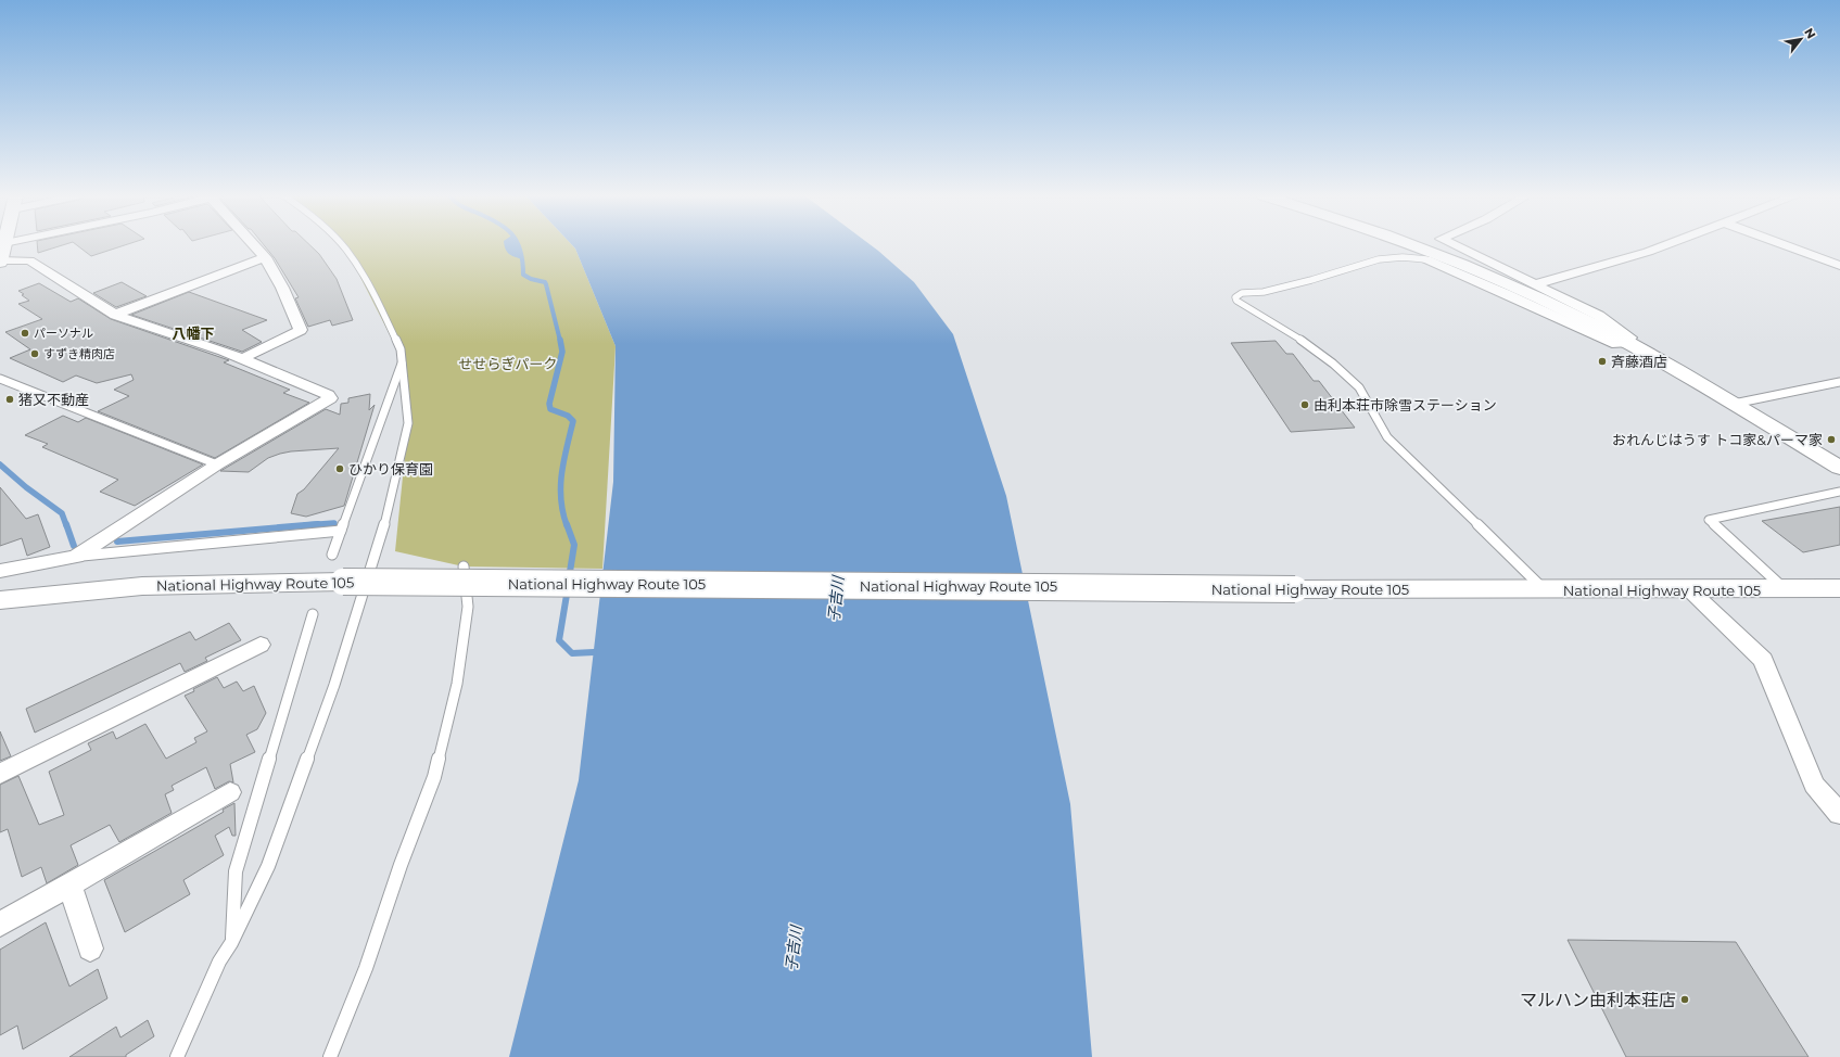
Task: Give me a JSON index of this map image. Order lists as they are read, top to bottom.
{
  "streets": {
    "highway": ["National Highway Route 105"]
  },
  "districts": ["八幡下"],
  "water": ["子吉川"],
  "parks": ["せせらぎパーク"],
  "places": [
    "パーソナル",
    "すずき精肉店",
    "斉藤酒店",
    "猪又不動産",
    "由利本荘市除雪ステーション",
    "おれんじはうす トコ家&パーマ家",
    "ひかり保育園",
    "マルハン由利本荘店"
  ],
  "north": "top right"
}
